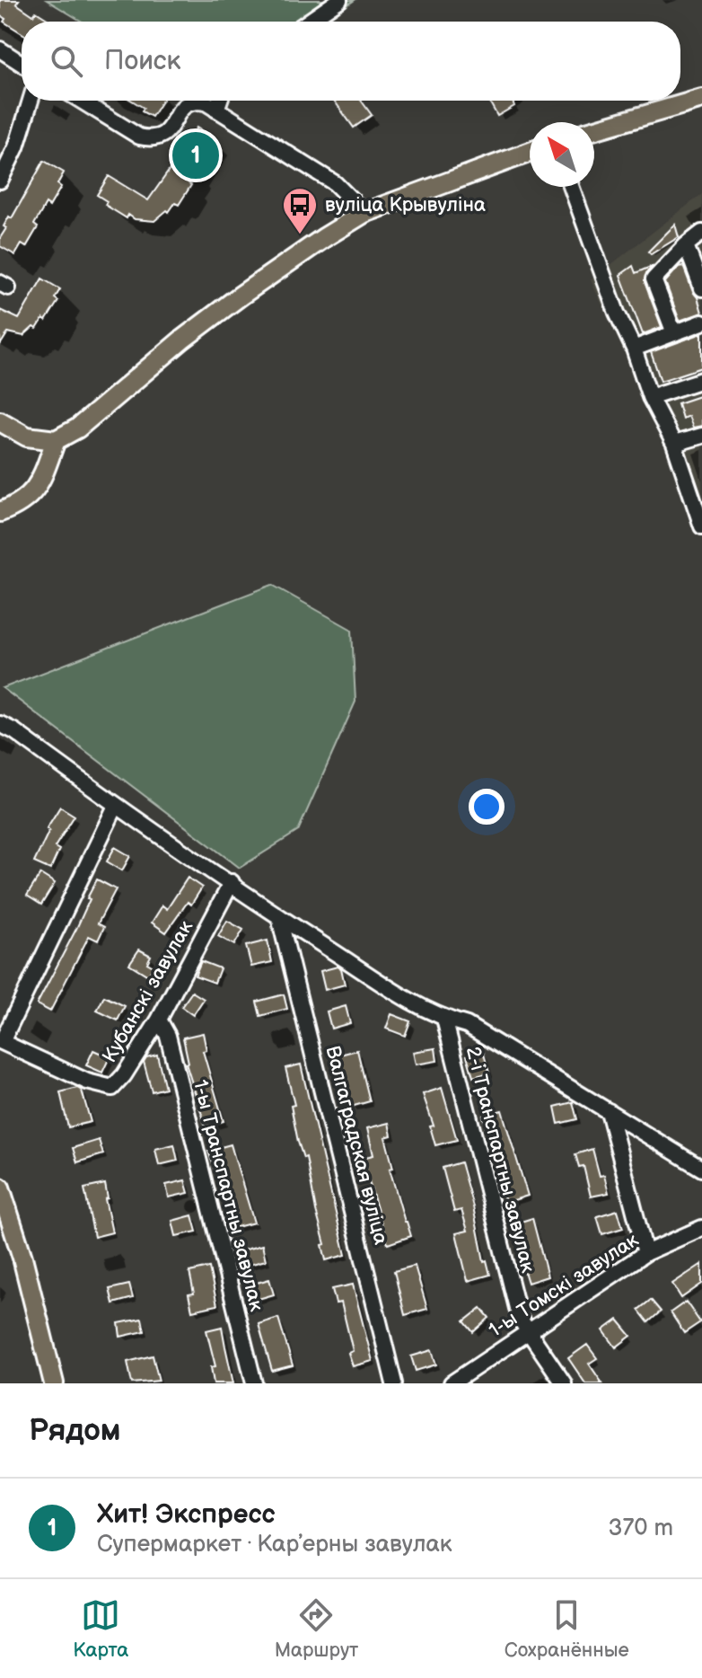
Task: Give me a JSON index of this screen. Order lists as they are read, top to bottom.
{
  "streets": {
    "street": [
      "Кубанскі завулак",
      "Валгаградская вуліца",
      "2-і Транспартны завулак",
      "1-ы Транспартны завулак",
      "1-ы Томскі завулак"
    ]
  },
  "crossings": [
    ["Кубанскі завулак", "1-ы Транспартны завулак"],
    ["2-і Транспартны завулак", "1-ы Томскі завулак"]
  ],
  "places": {
    "bus stop": ["вуліца Крывуліна"]
  },
  "north": "top left",
  "page": {
    "search": "Поиск",
    "pins": "1",
    "heading": "Рядом",
    "list": [
      {
        "mark": "1",
        "name": "Хит! Экспресс",
        "note": "Супермаркет · Карʼерны завулак",
        "value": "370 m"
      }
    ],
    "nav": ["Карта", "Маршрут", "Сохранённые"]
  }
}
